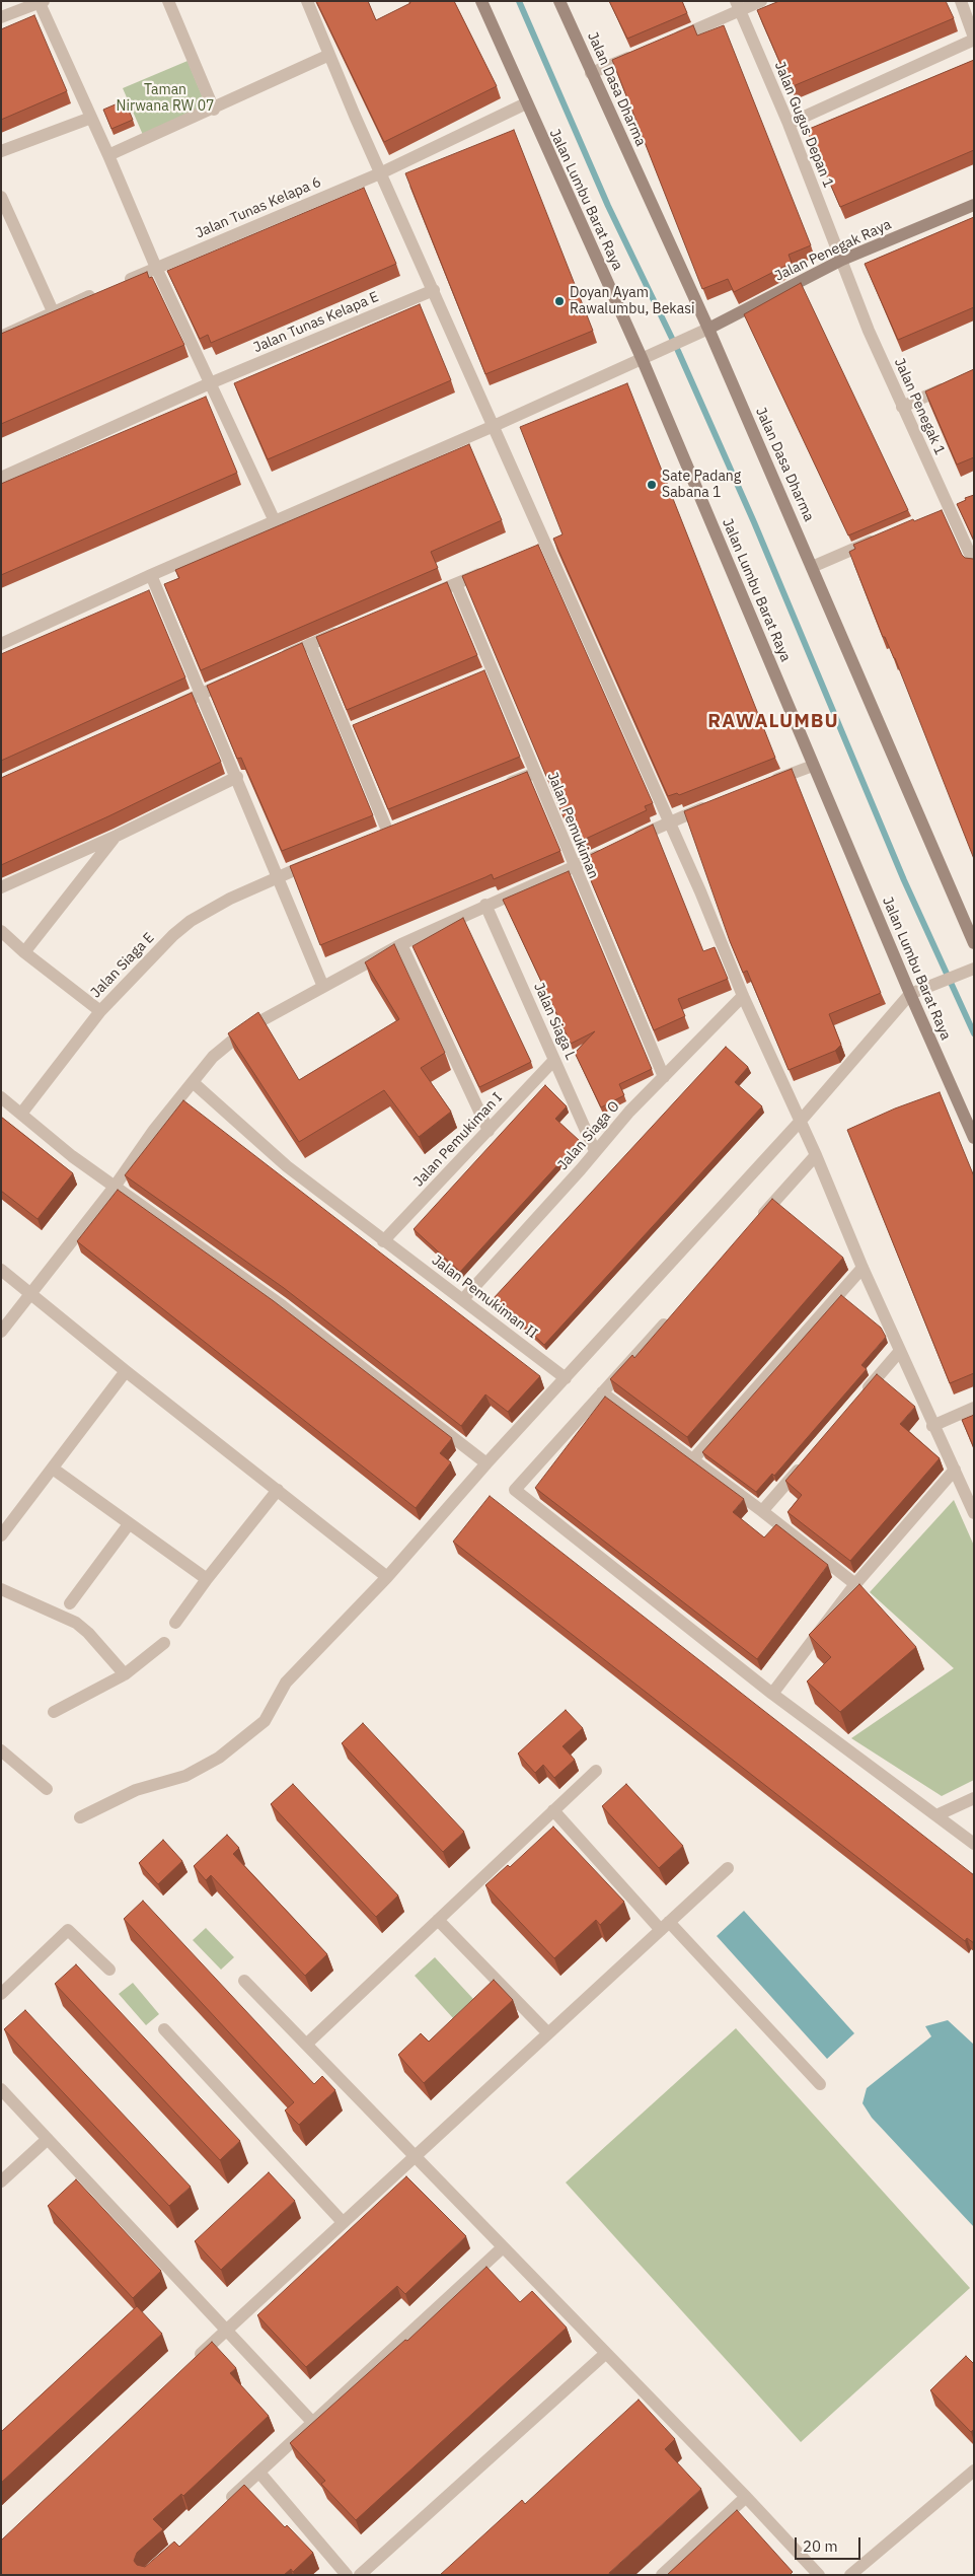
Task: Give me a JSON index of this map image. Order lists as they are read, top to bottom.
{
  "streets": {
    "street": [
      "Jalan Dasa Dharma",
      "Jalan Gugus Depan 1",
      "Jalan Lumbu Barat Raya",
      "Jalan Tunas Kelapa 6",
      "Jalan Penegak Raya",
      "Jalan Tunas Kelapa E",
      "Jalan Penegak 1",
      "Jalan Pemukiman",
      "Jalan Siaga E",
      "Jalan Siaga L",
      "Jalan Siaga O",
      "Jalan Pemukiman I",
      "Jalan Pemukiman II"
    ]
  },
  "crossings": [
    ["Jalan Dasa Dharma", "Jalan Penegak Raya"],
    ["Jalan Gugus Depan 1", "Jalan Penegak Raya"],
    ["Jalan Gugus Depan 1", "Jalan Penegak 1"],
    ["Jalan Lumbu Barat Raya", "Jalan Tunas Kelapa 6"],
    ["Jalan Penegak Raya", "Jalan Penegak 1"],
    ["Jalan Pemukiman", "Jalan Siaga O"],
    ["Jalan Siaga L", "Jalan Siaga O"],
    ["Jalan Siaga L", "Jalan Pemukiman I"],
    ["Jalan Siaga O", "Jalan Pemukiman II"],
    ["Jalan Pemukiman I", "Jalan Pemukiman II"]
  ],
  "districts": ["RAWALUMBU"],
  "parks": ["Taman Nirwana RW 07"],
  "places": ["Doyan Ayam Rawalumbu, Bekasi", "Sate Padang Sabana 1"],
  "scale_bar": "20 m"
}
